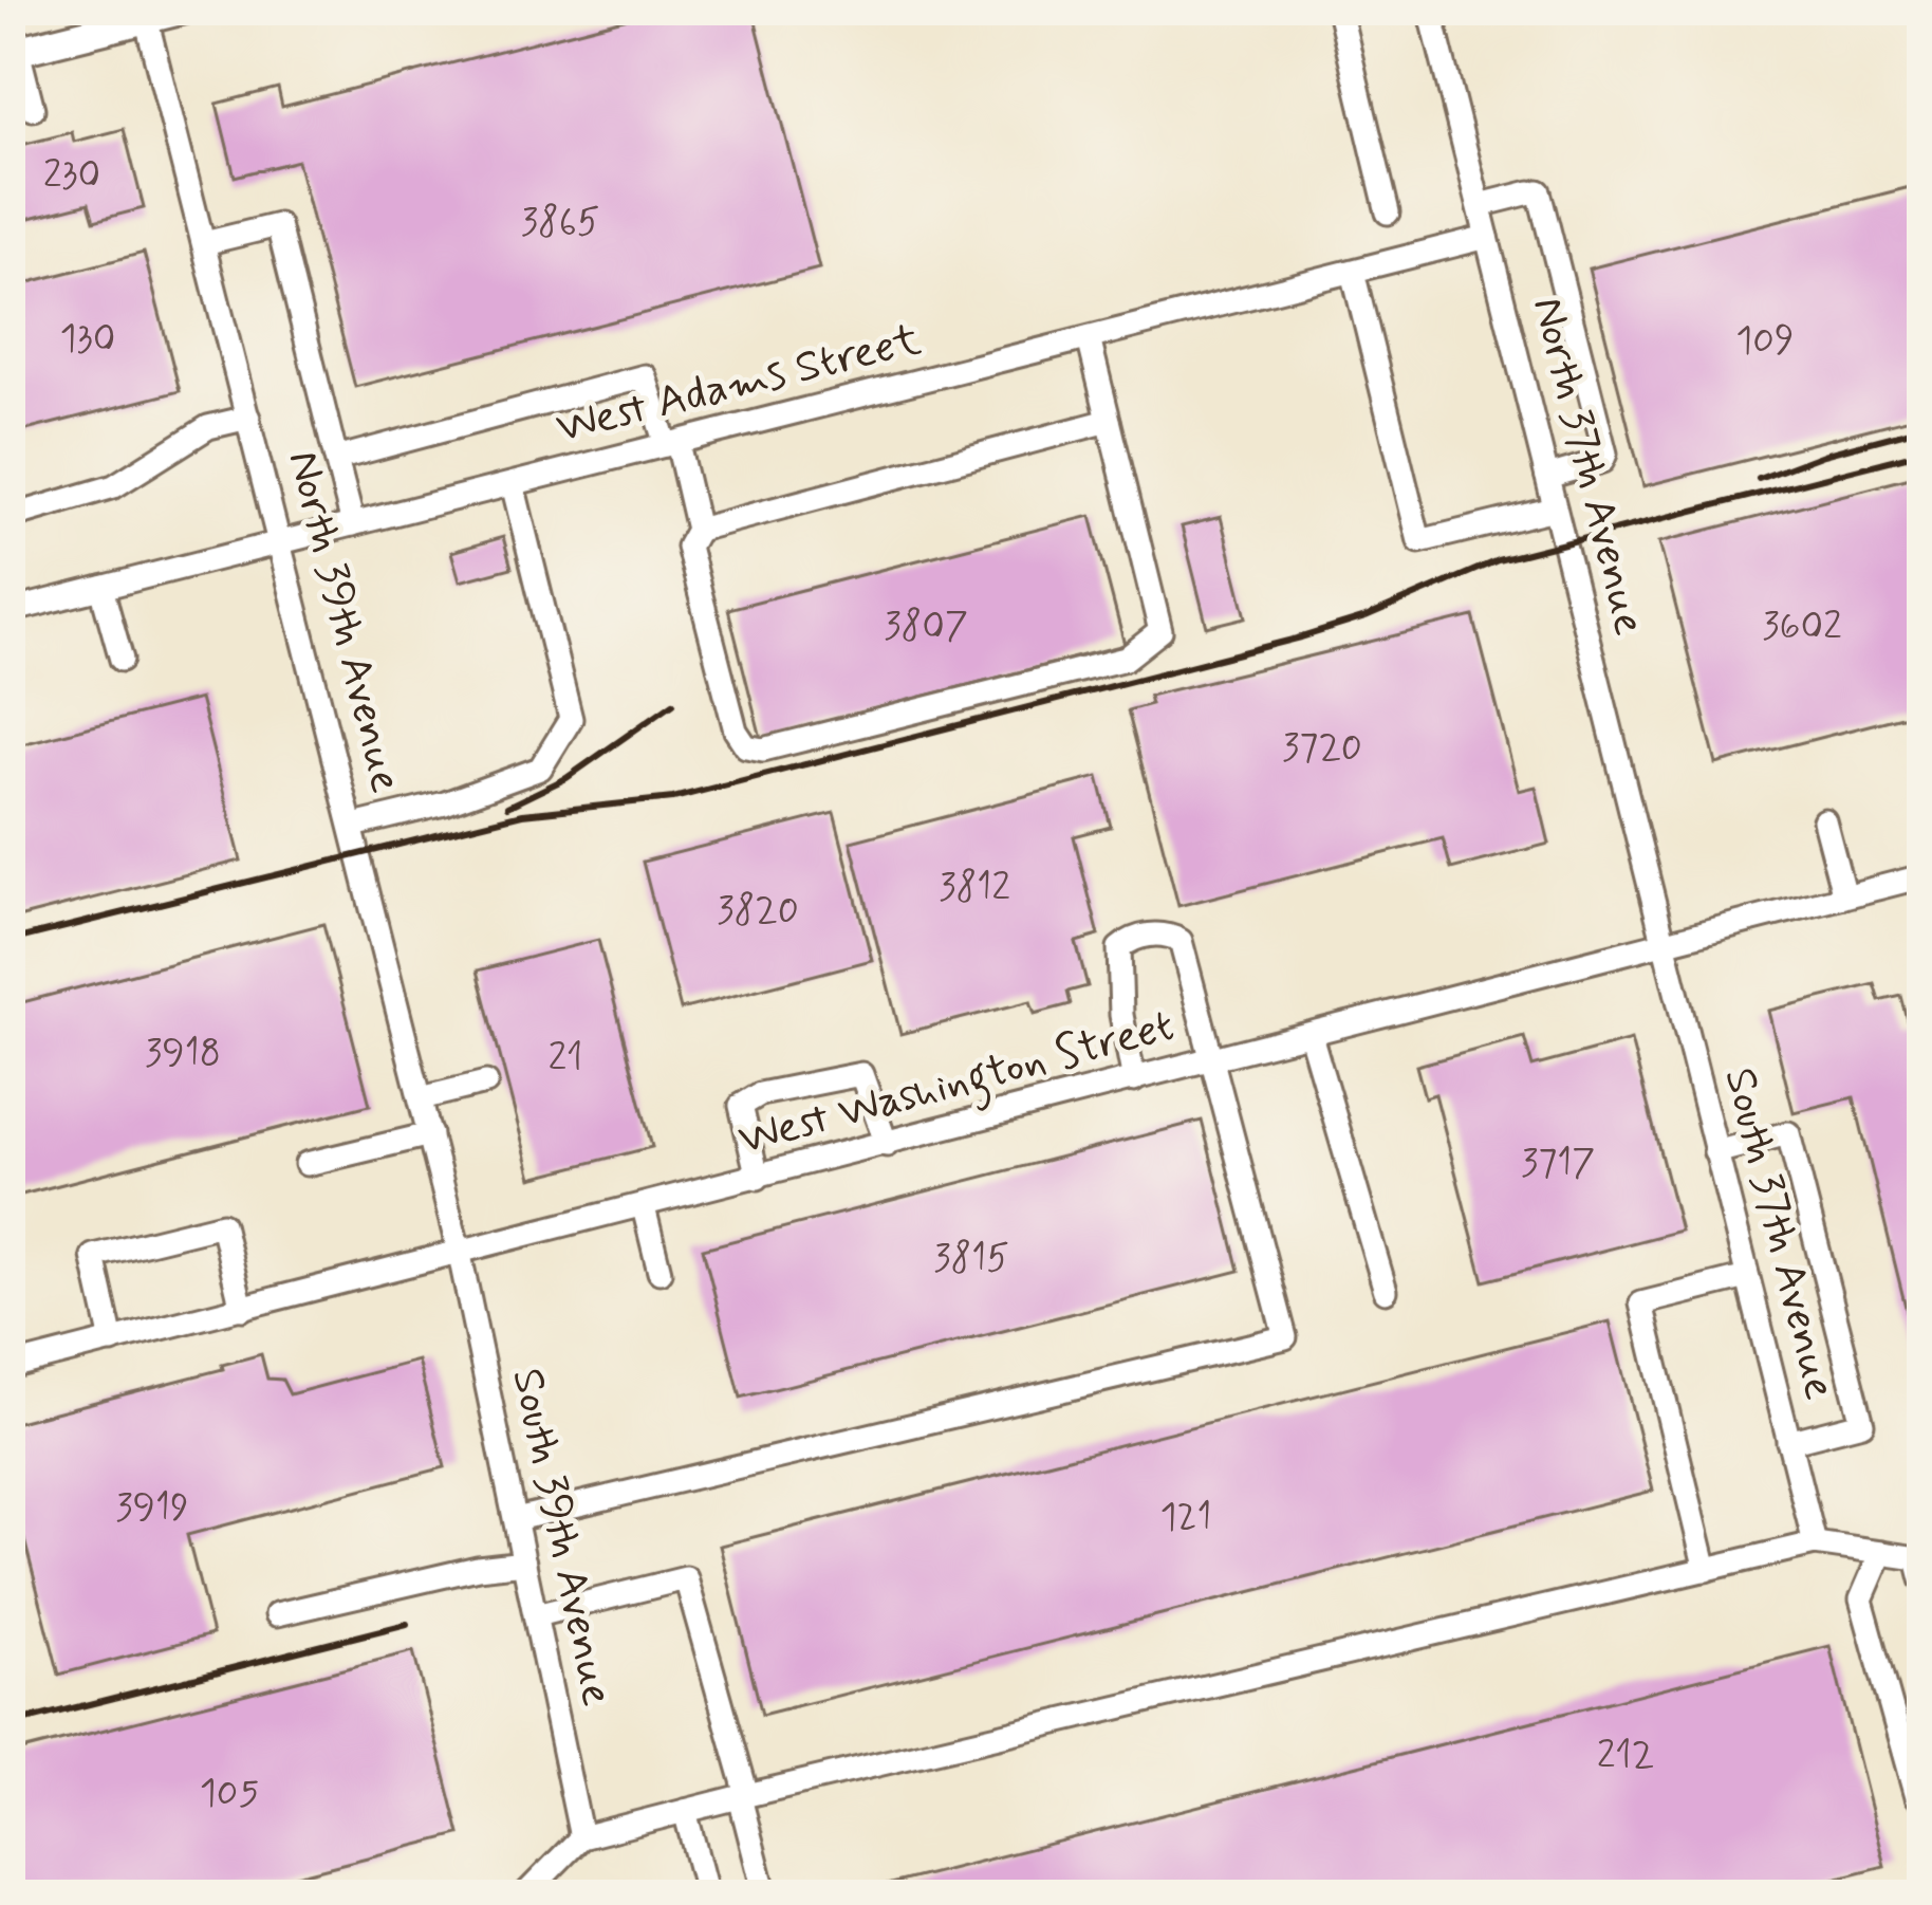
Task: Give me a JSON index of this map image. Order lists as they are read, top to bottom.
{
  "streets": {
    "street": [
      "West Adams Street",
      "North 37th Avenue",
      "North 39th Avenue",
      "West Washington Street",
      "South 37th Avenue",
      "South 39th Avenue"
    ]
  },
  "crossings": [
    ["West Adams Street", "North 37th Avenue"],
    ["West Adams Street", "North 39th Avenue"],
    ["North 37th Avenue", "West Washington Street"],
    ["North 37th Avenue", "South 37th Avenue"],
    ["North 39th Avenue", "West Washington Street"],
    ["North 39th Avenue", "South 39th Avenue"],
    ["West Washington Street", "South 37th Avenue"],
    ["West Washington Street", "South 39th Avenue"]
  ],
  "house_numbers": [
    "230",
    "3865",
    "130",
    "109",
    "3807",
    "3602",
    "3720",
    "3812",
    "3820",
    "3918",
    "21",
    "3717",
    "3815",
    "3919",
    "121",
    "212",
    "105"
  ]
}
